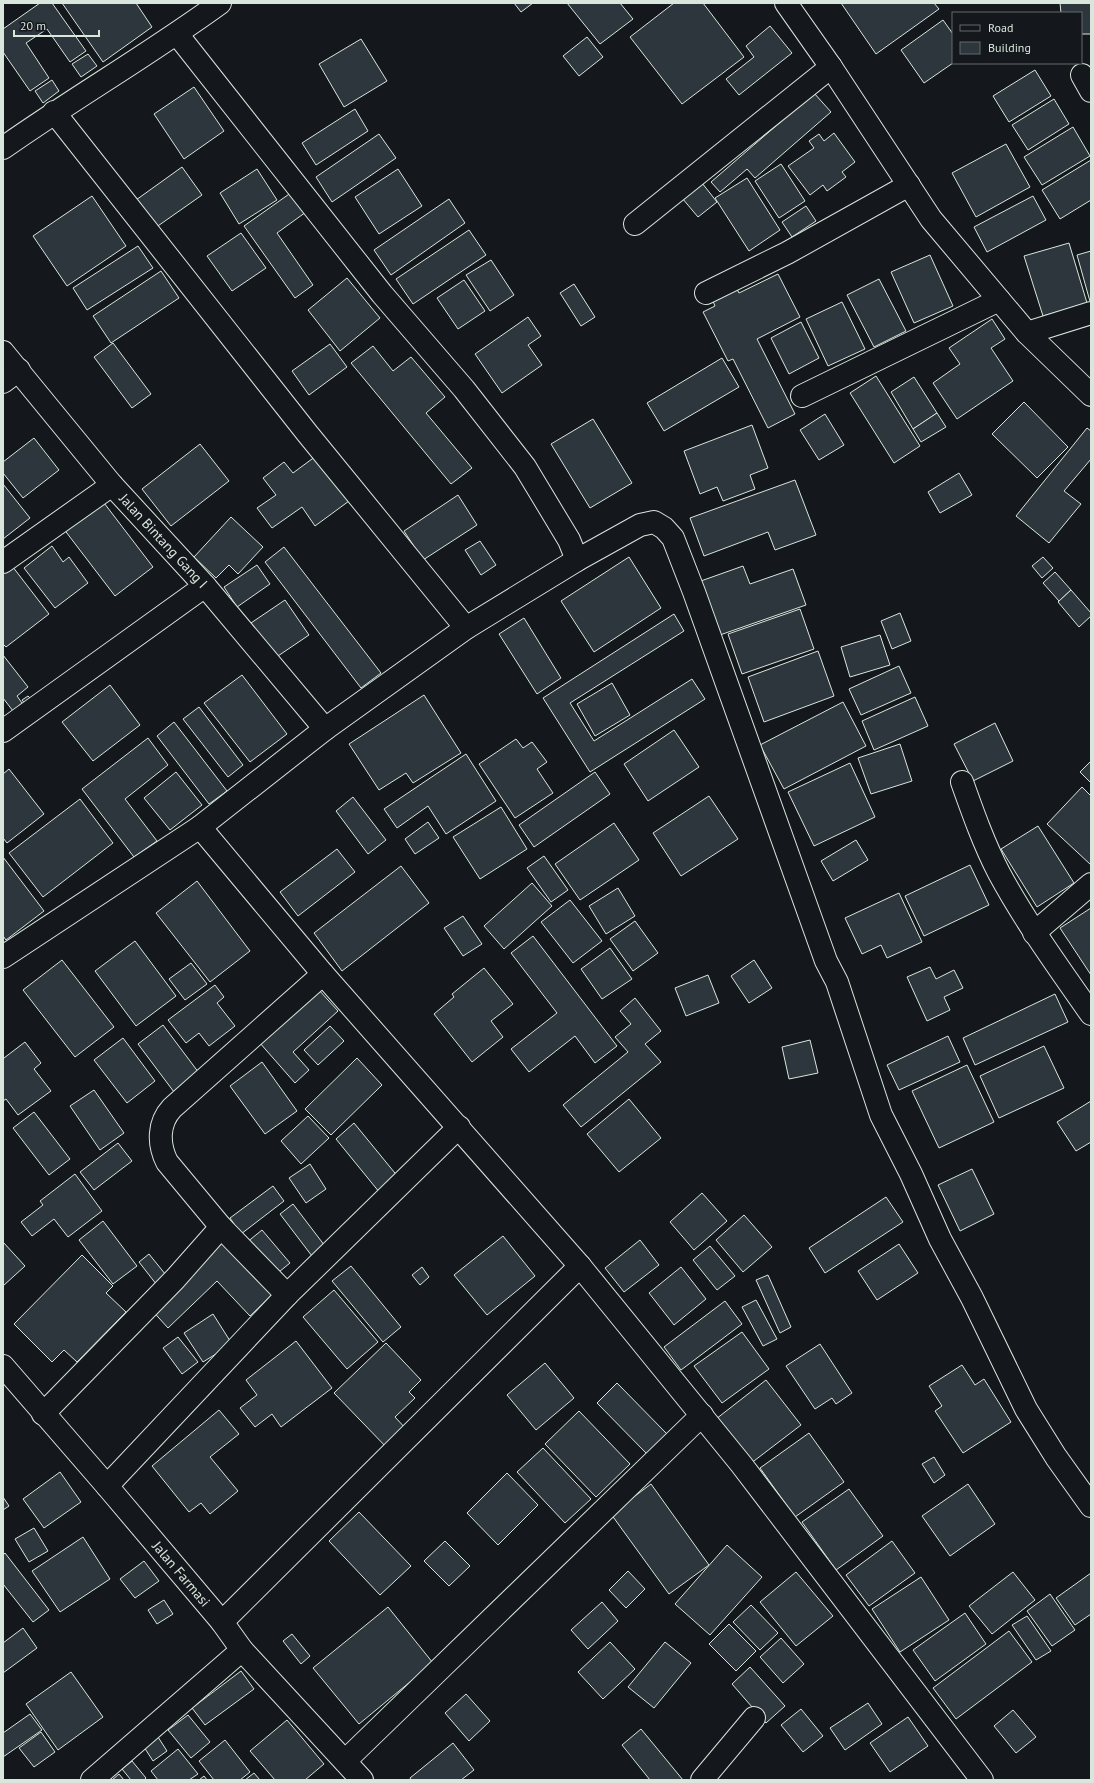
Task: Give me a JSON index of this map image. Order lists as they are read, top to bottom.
{
  "streets": {
    "street": ["Jalan Bintang Gang I", "Jalan Farmasi"]
  },
  "legend": ["Road", "Building"],
  "scale_bar": "20 m"
}
